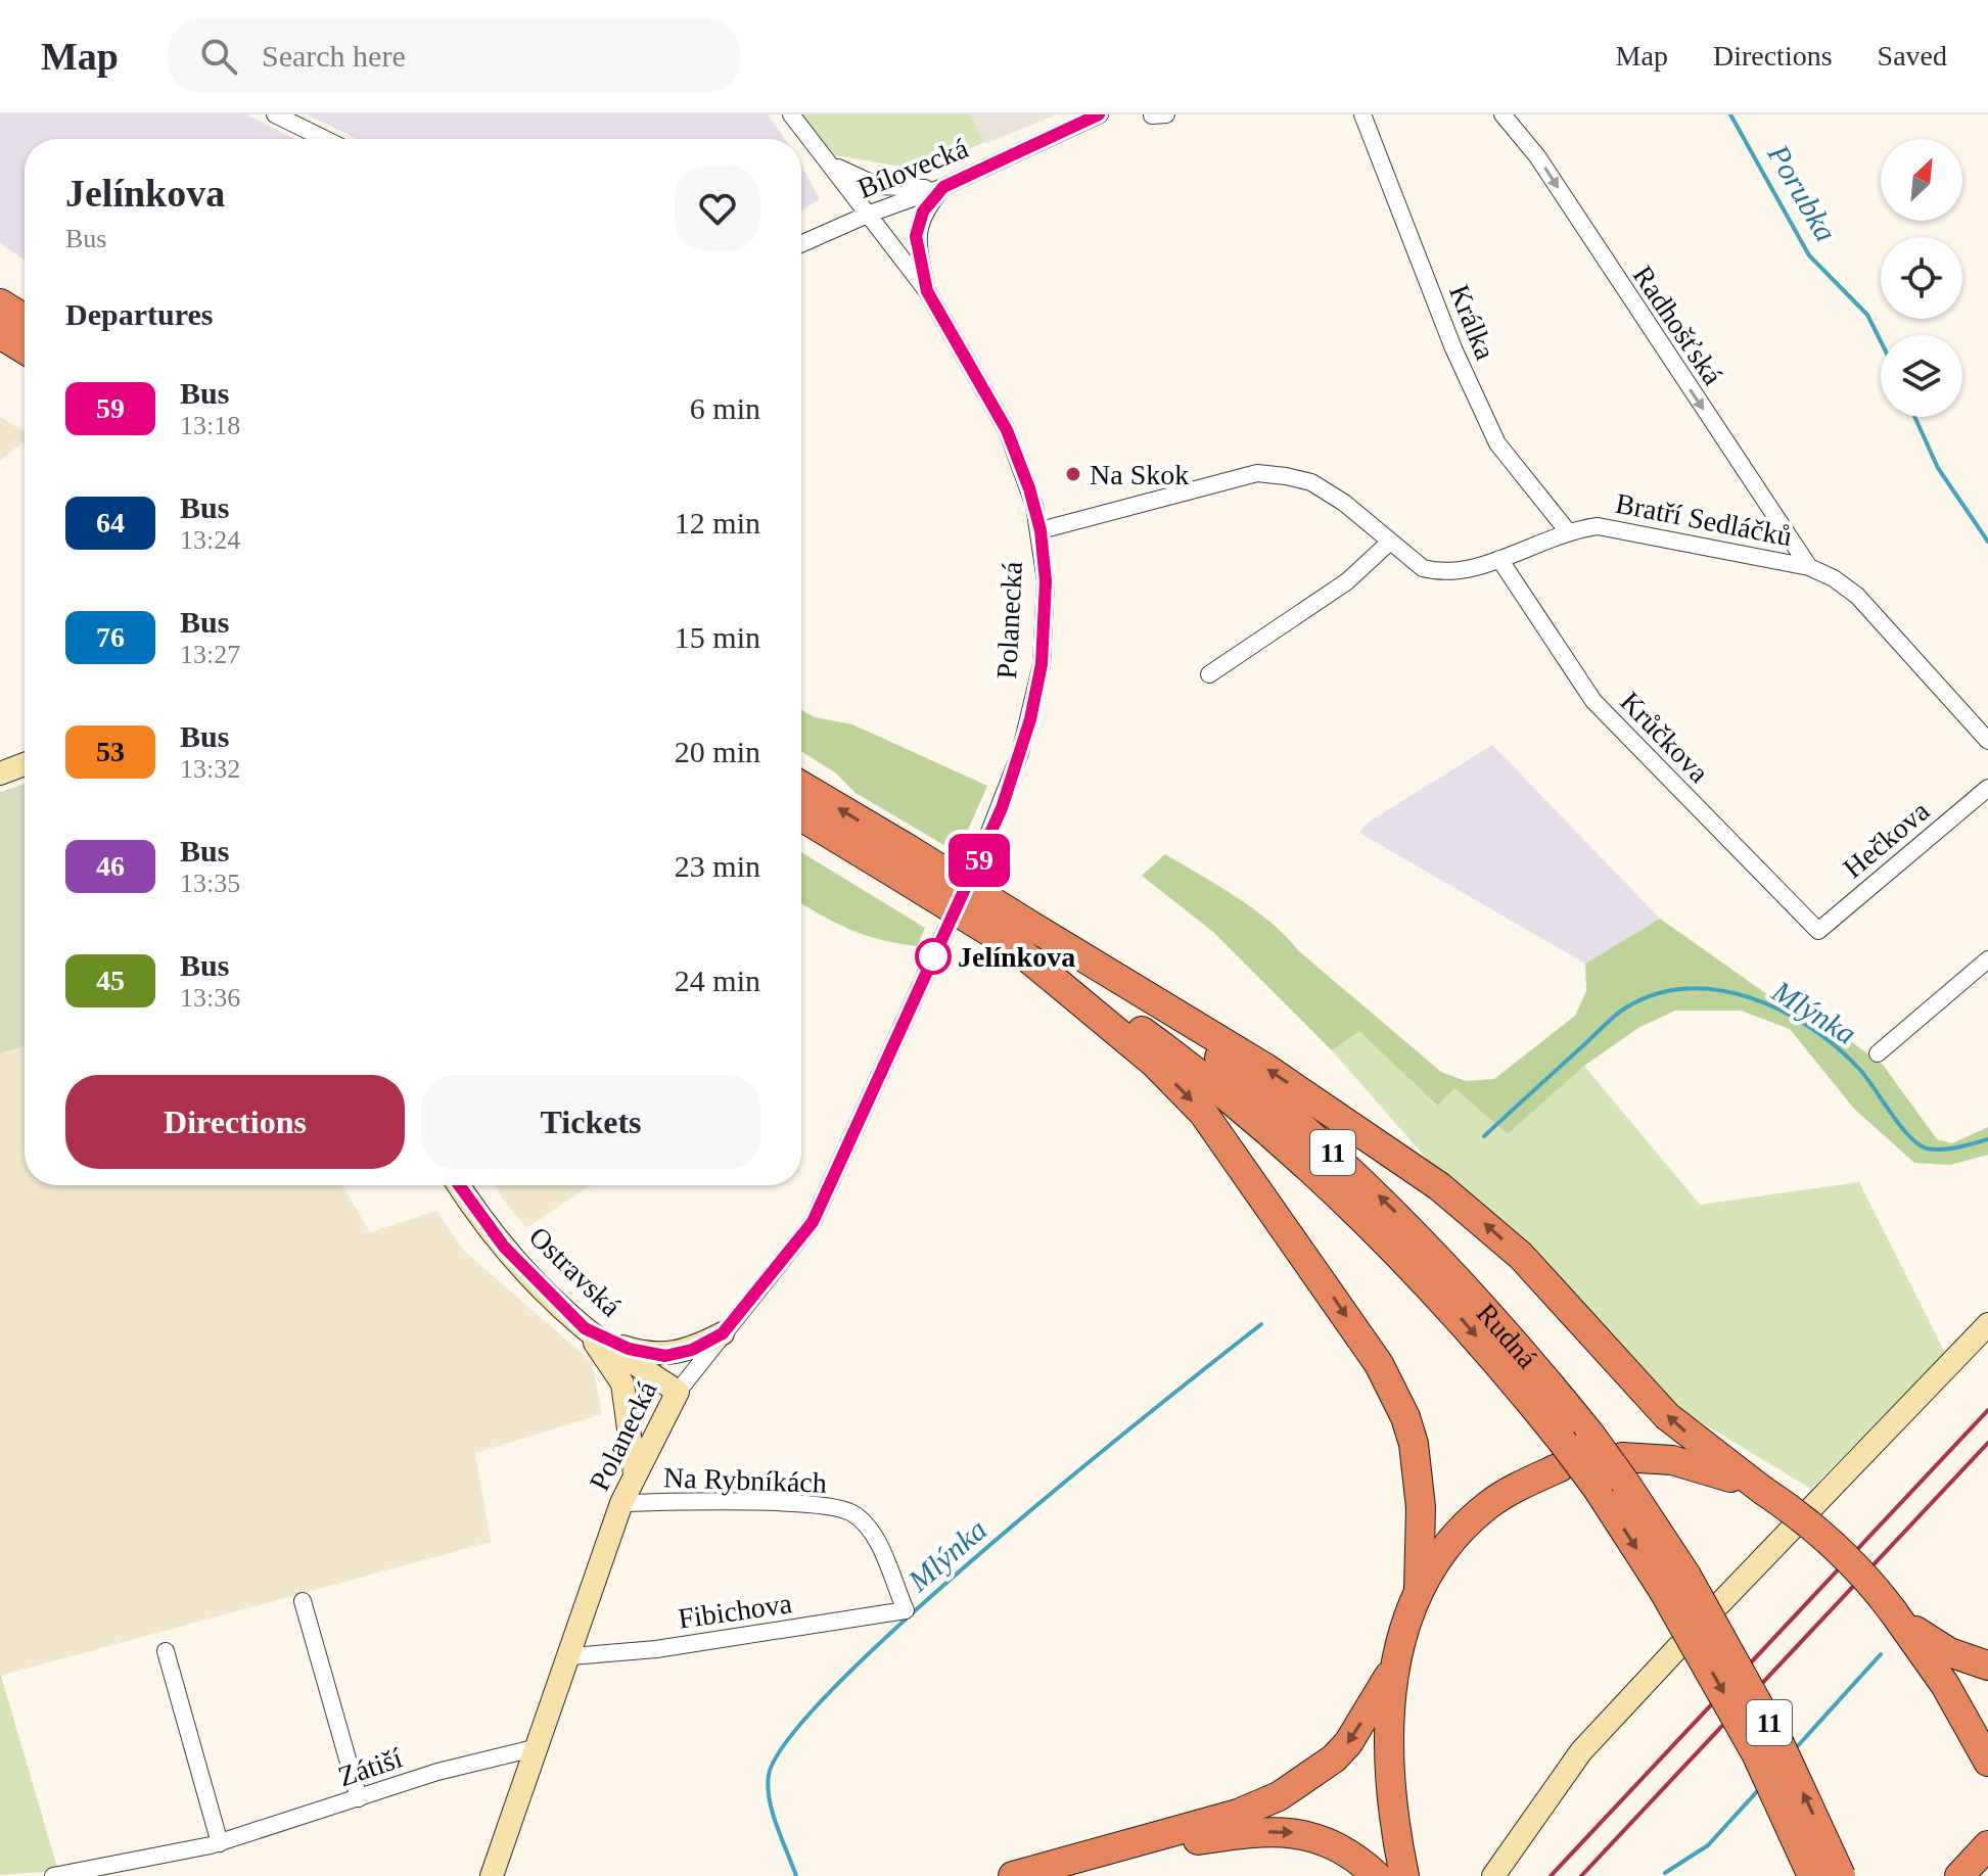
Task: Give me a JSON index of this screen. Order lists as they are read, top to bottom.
{
  "streets": {
    "highway": ["11", "Rudná"],
    "street": [
      "Bílovecká",
      "Králka",
      "Radhošťská",
      "Bratří Sedláčků",
      "Polanecká",
      "Krůčkova",
      "Hečkova",
      "Ostravská",
      "Na Rybníkách",
      "Fibichova",
      "Zátiší"
    ]
  },
  "crossings": [
    ["Bílovecká", "Polanecká"],
    ["Králka", "Bratří Sedláčků"],
    ["Radhošťská", "Bratří Sedláčků"],
    ["Bratří Sedláčků", "Polanecká"],
    ["Bratří Sedláčků", "Krůčkova"],
    ["Polanecká", "Ostravská"],
    ["Polanecká", "Na Rybníkách"],
    ["Polanecká", "Fibichova"],
    ["Polanecká", "Zátiší"],
    ["Krůčkova", "Hečkova"],
    ["11", "Rudná"],
    ["Na Rybníkách", "Fibichova"]
  ],
  "one_way": ["Radhošťská"],
  "water": ["Porubka", "Mlýnka"],
  "places": ["Na Skok", "Jelínkova"],
  "lines": ["bus line 59"],
  "north": "top right",
  "page": {
    "header": "Map",
    "search": "Search here",
    "nav": ["Map", "Directions", "Saved"],
    "on_map": "59",
    "heading": [
      ["Jelínkova", "Bus"],
      "Departures"
    ],
    "list": [
      {
        "mark": "59",
        "name": "Bus",
        "note": "13:18",
        "value": "6 min"
      },
      {
        "mark": "64",
        "name": "Bus",
        "note": "13:24",
        "value": "12 min"
      },
      {
        "mark": "76",
        "name": "Bus",
        "note": "13:27",
        "value": "15 min"
      },
      {
        "mark": "53",
        "name": "Bus",
        "note": "13:32",
        "value": "20 min"
      },
      {
        "mark": "46",
        "name": "Bus",
        "note": "13:35",
        "value": "23 min"
      },
      {
        "mark": "45",
        "name": "Bus",
        "note": "13:36",
        "value": "24 min"
      }
    ],
    "buttons": ["Directions", "Tickets"]
  }
}
